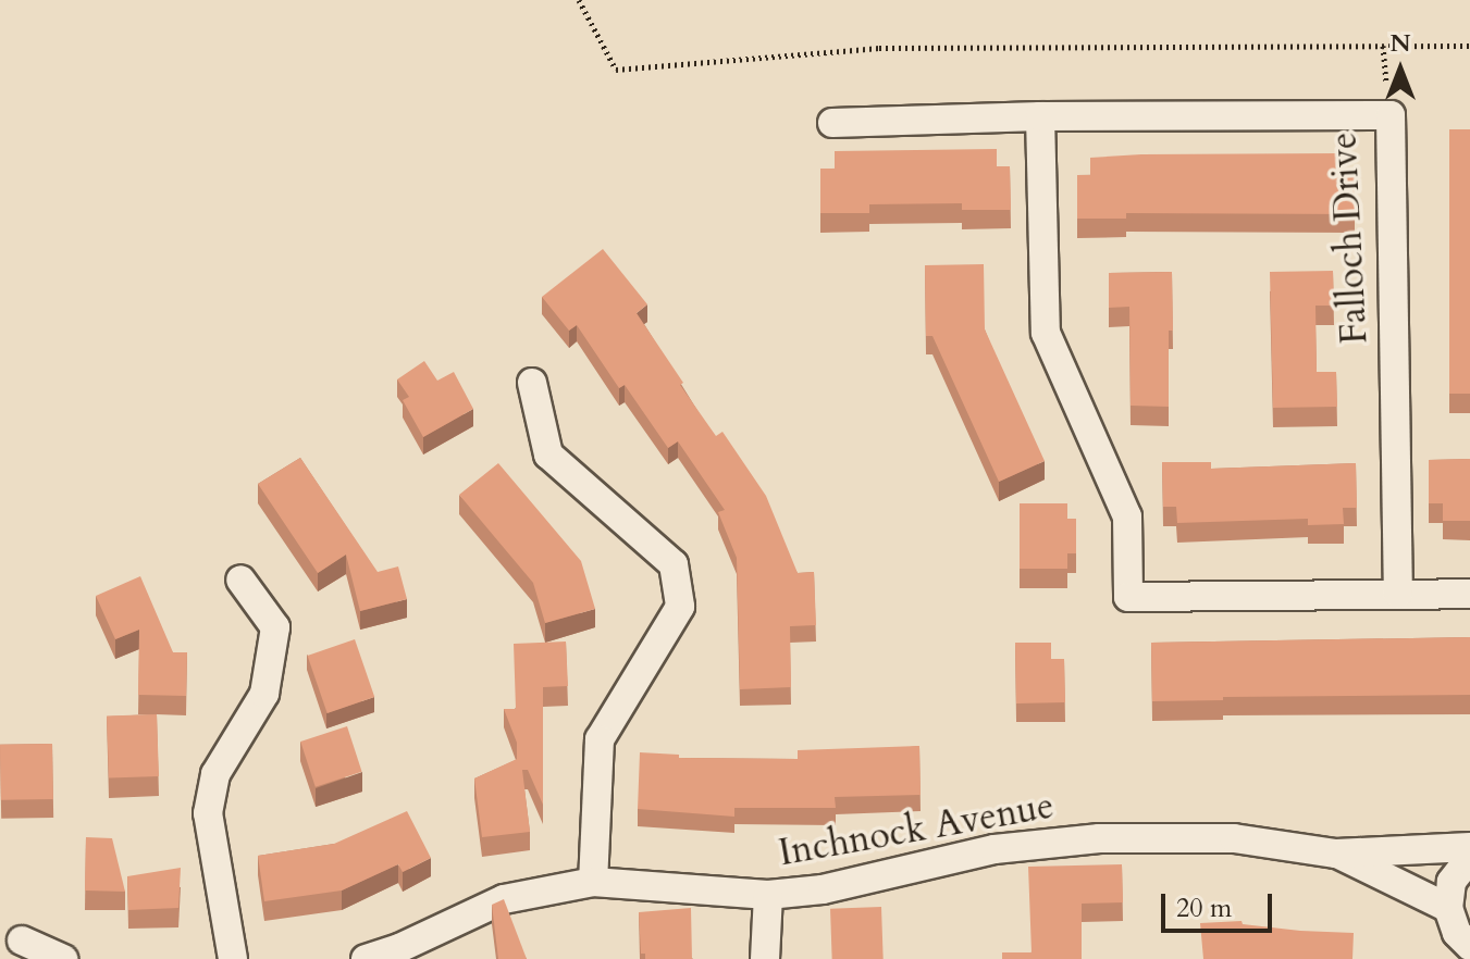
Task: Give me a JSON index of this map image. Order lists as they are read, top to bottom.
{
  "streets": {
    "street": ["Falloch Drive", "Inchnock Avenue"]
  },
  "scale_bar": "20 m",
  "north": "top"
}
